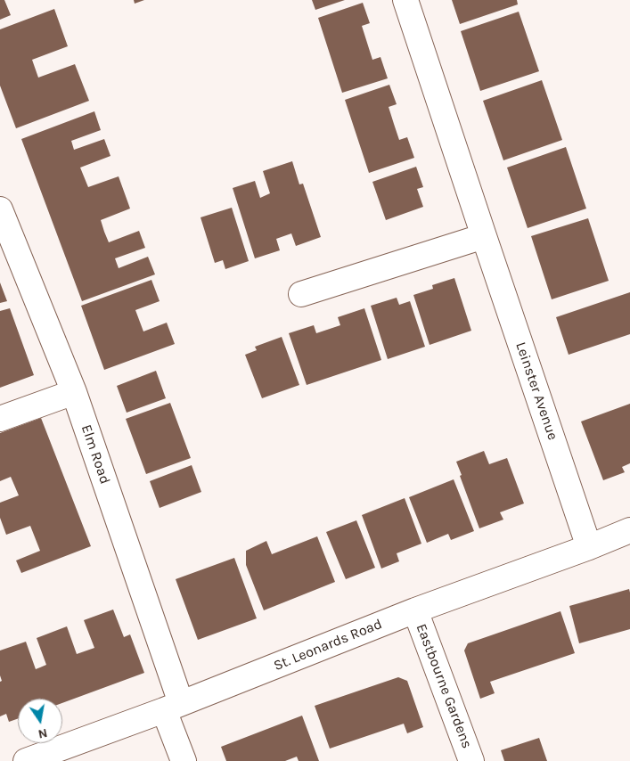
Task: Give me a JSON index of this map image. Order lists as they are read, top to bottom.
{
  "streets": {
    "street": [
      "Leinster Avenue",
      "Elm Road",
      "St. Leonards Road",
      "Eastbourne Gardens"
    ]
  },
  "crossings": [
    ["Leinster Avenue", "St. Leonards Road"],
    ["Elm Road", "St. Leonards Road"],
    ["St. Leonards Road", "Eastbourne Gardens"]
  ],
  "north": "bottom"
}
